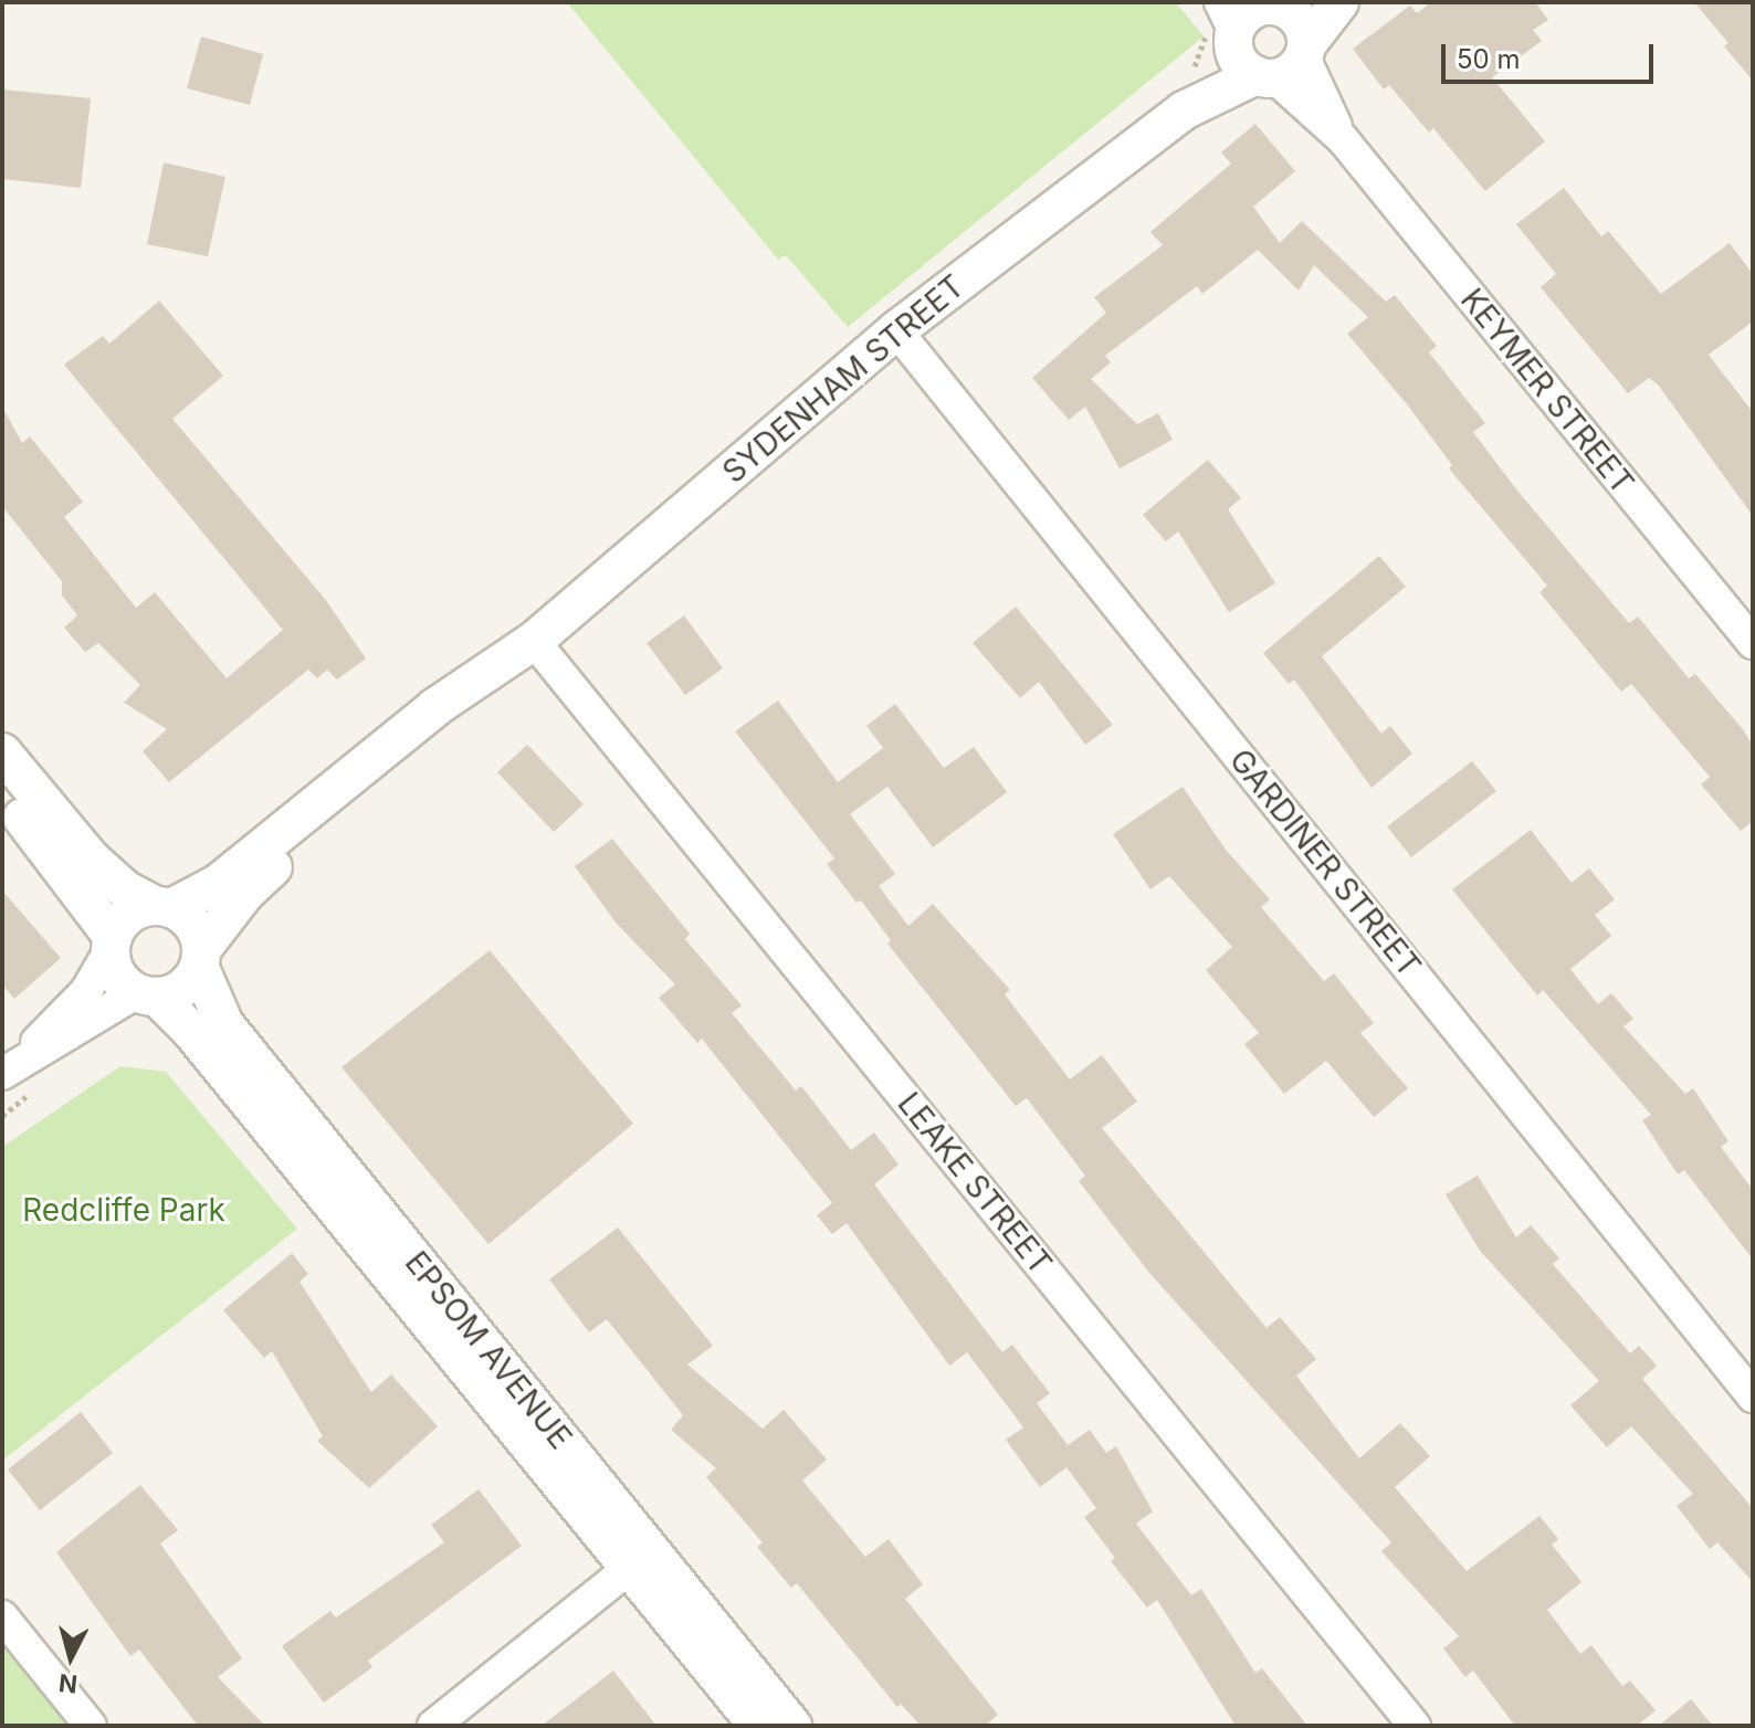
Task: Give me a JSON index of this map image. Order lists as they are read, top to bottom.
{
  "streets": {
    "street": [
      "SYDENHAM STREET",
      "KEYMER STREET",
      "GARDINER STREET",
      "LEAKE STREET",
      "EPSOM AVENUE"
    ]
  },
  "crossings": [
    ["SYDENHAM STREET", "KEYMER STREET"],
    ["SYDENHAM STREET", "GARDINER STREET"],
    ["SYDENHAM STREET", "LEAKE STREET"],
    ["SYDENHAM STREET", "EPSOM AVENUE"]
  ],
  "parks": ["Redcliffe Park"],
  "scale_bar": "50 m",
  "north": "bottom"
}
